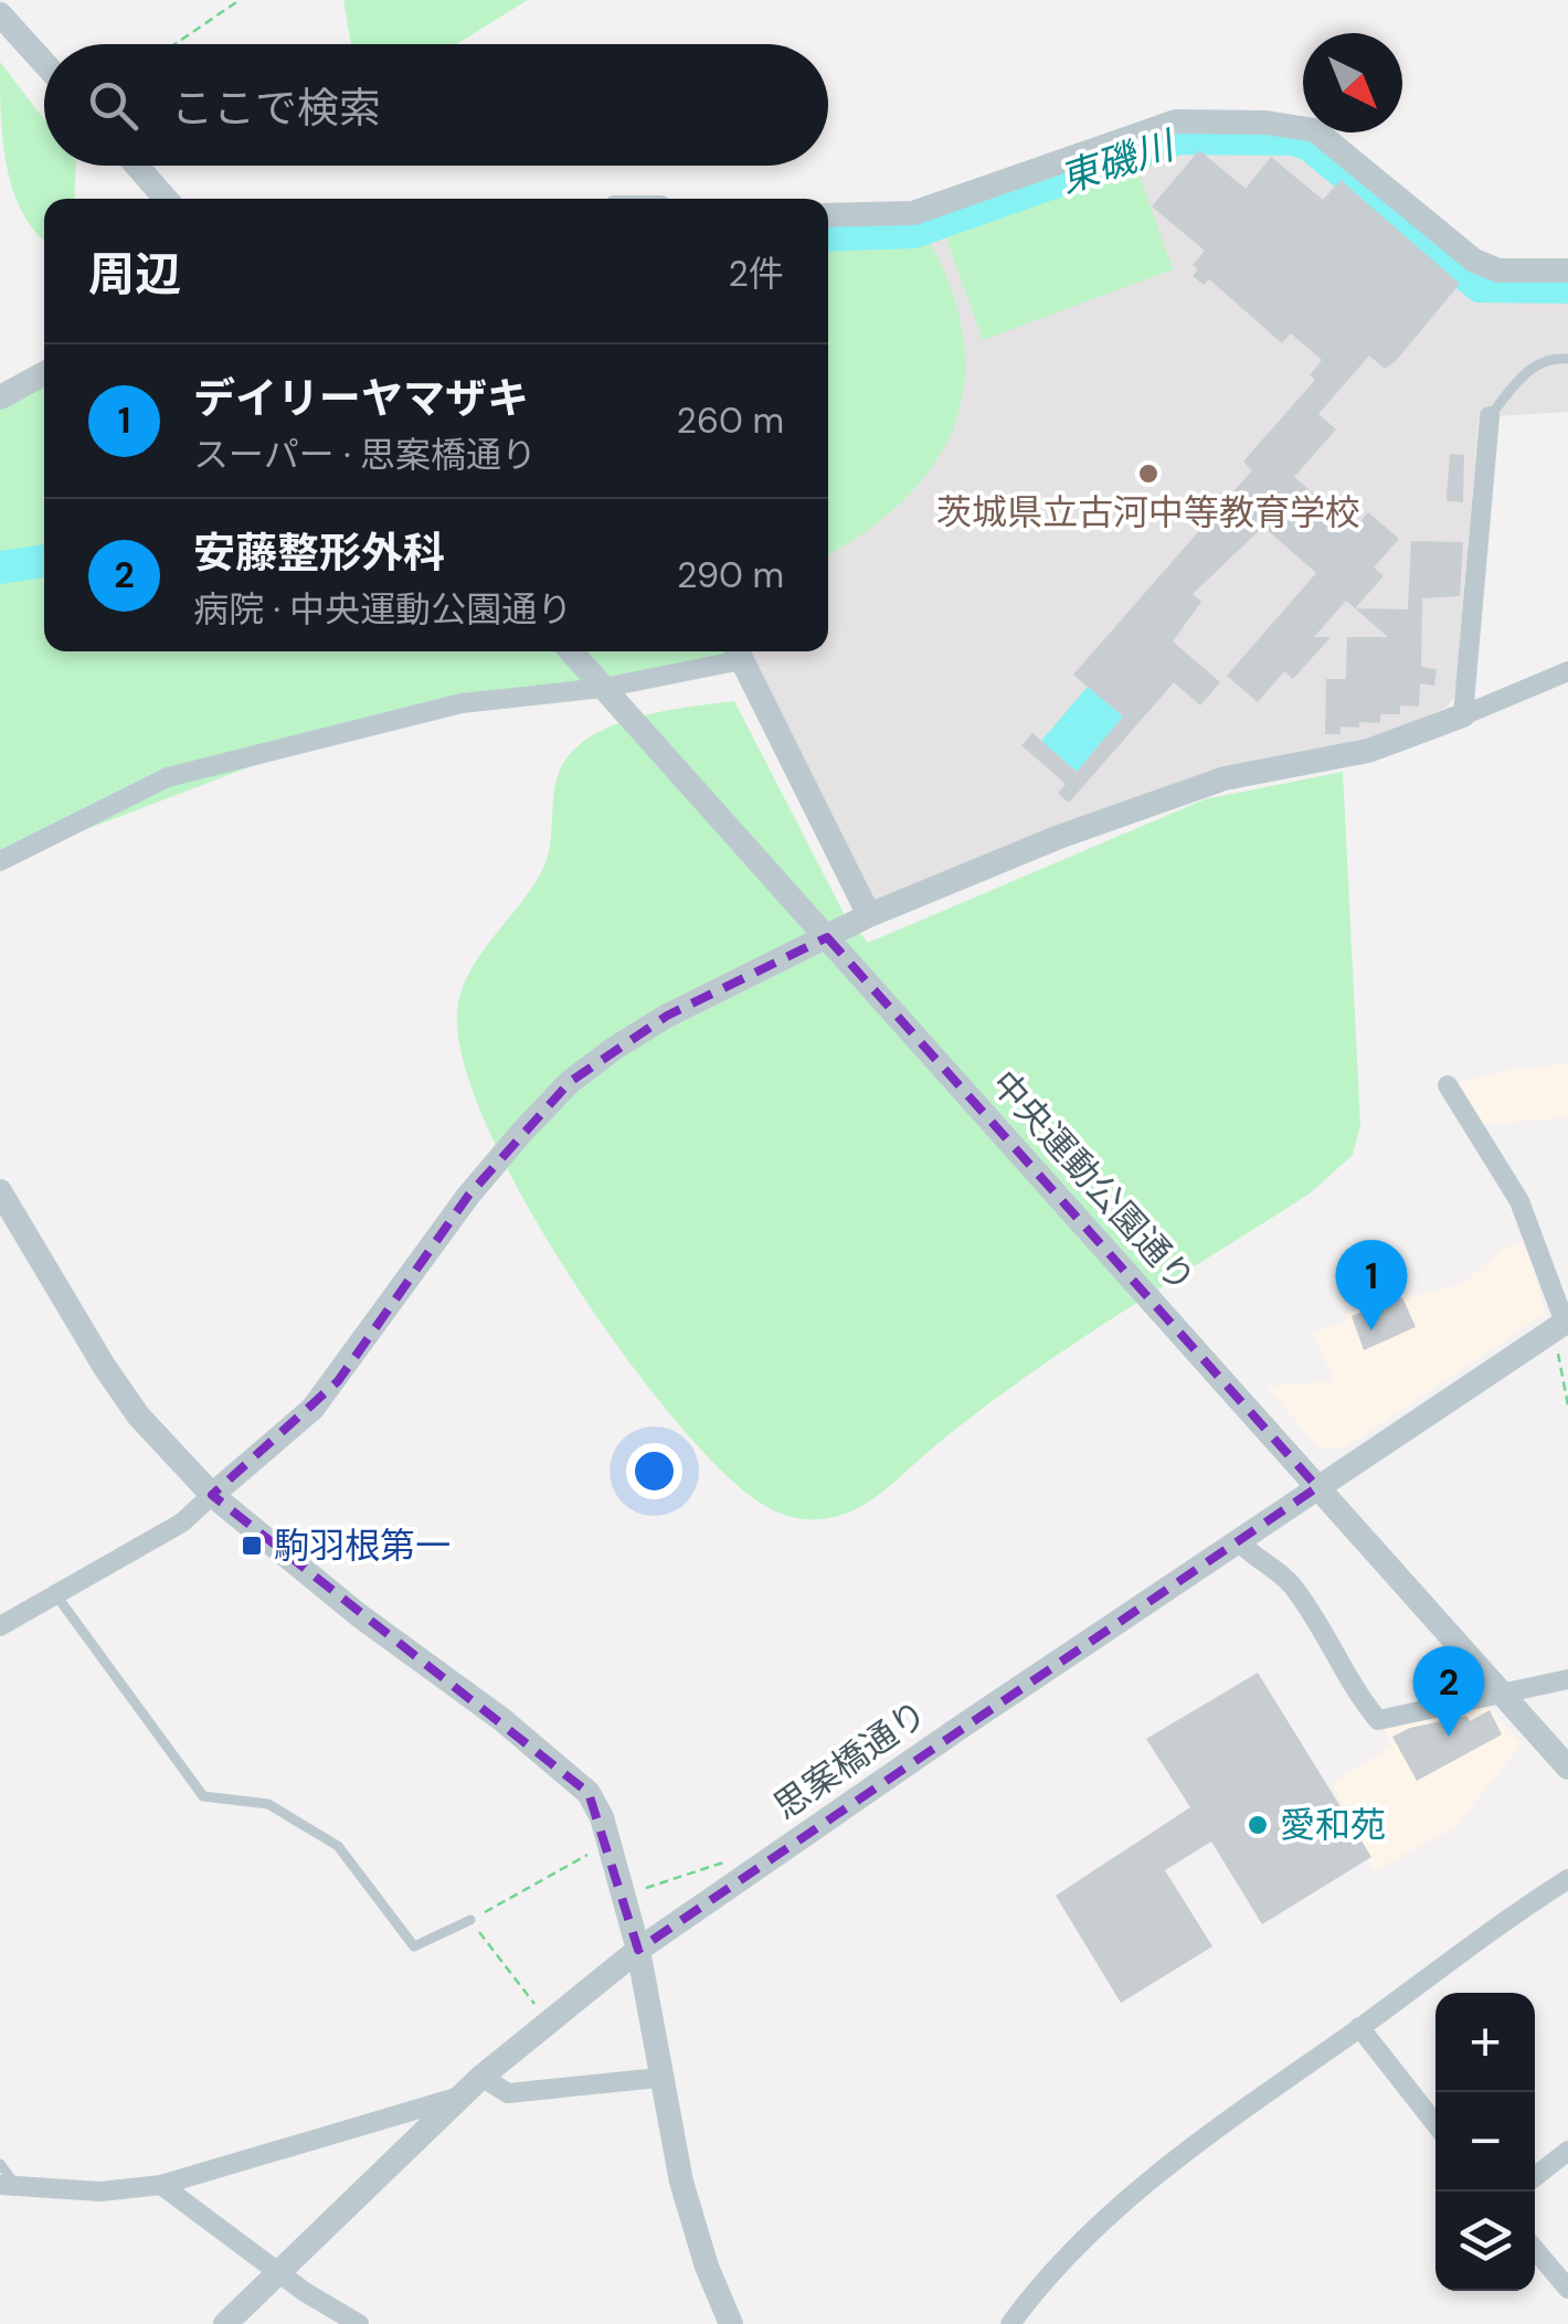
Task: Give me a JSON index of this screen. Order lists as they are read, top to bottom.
{
  "streets": {
    "street": ["中央運動公園通り", "思案橋通り"]
  },
  "crossings": [
    ["中央運動公園通り", "思案橋通り"]
  ],
  "water": ["東磯川"],
  "places": {
    "other": ["茨城県立古河中等教育学校", "愛和苑"],
    "transit": ["駒羽根第一"]
  },
  "north": "bottom right",
  "page": {
    "search": "ここで検索",
    "heading": ["周辺", "2件"],
    "list": [
      {
        "mark": "1",
        "name": "デイリーヤマザキ",
        "note": "スーパー · 思案橋通り",
        "value": "260 m"
      },
      {
        "mark": "2",
        "name": "安藤整形外科",
        "note": "病院 · 中央運動公園通り",
        "value": "290 m"
      }
    ],
    "pins": ["1", "2"],
    "map_buttons": ["+", "−"]
  }
}
